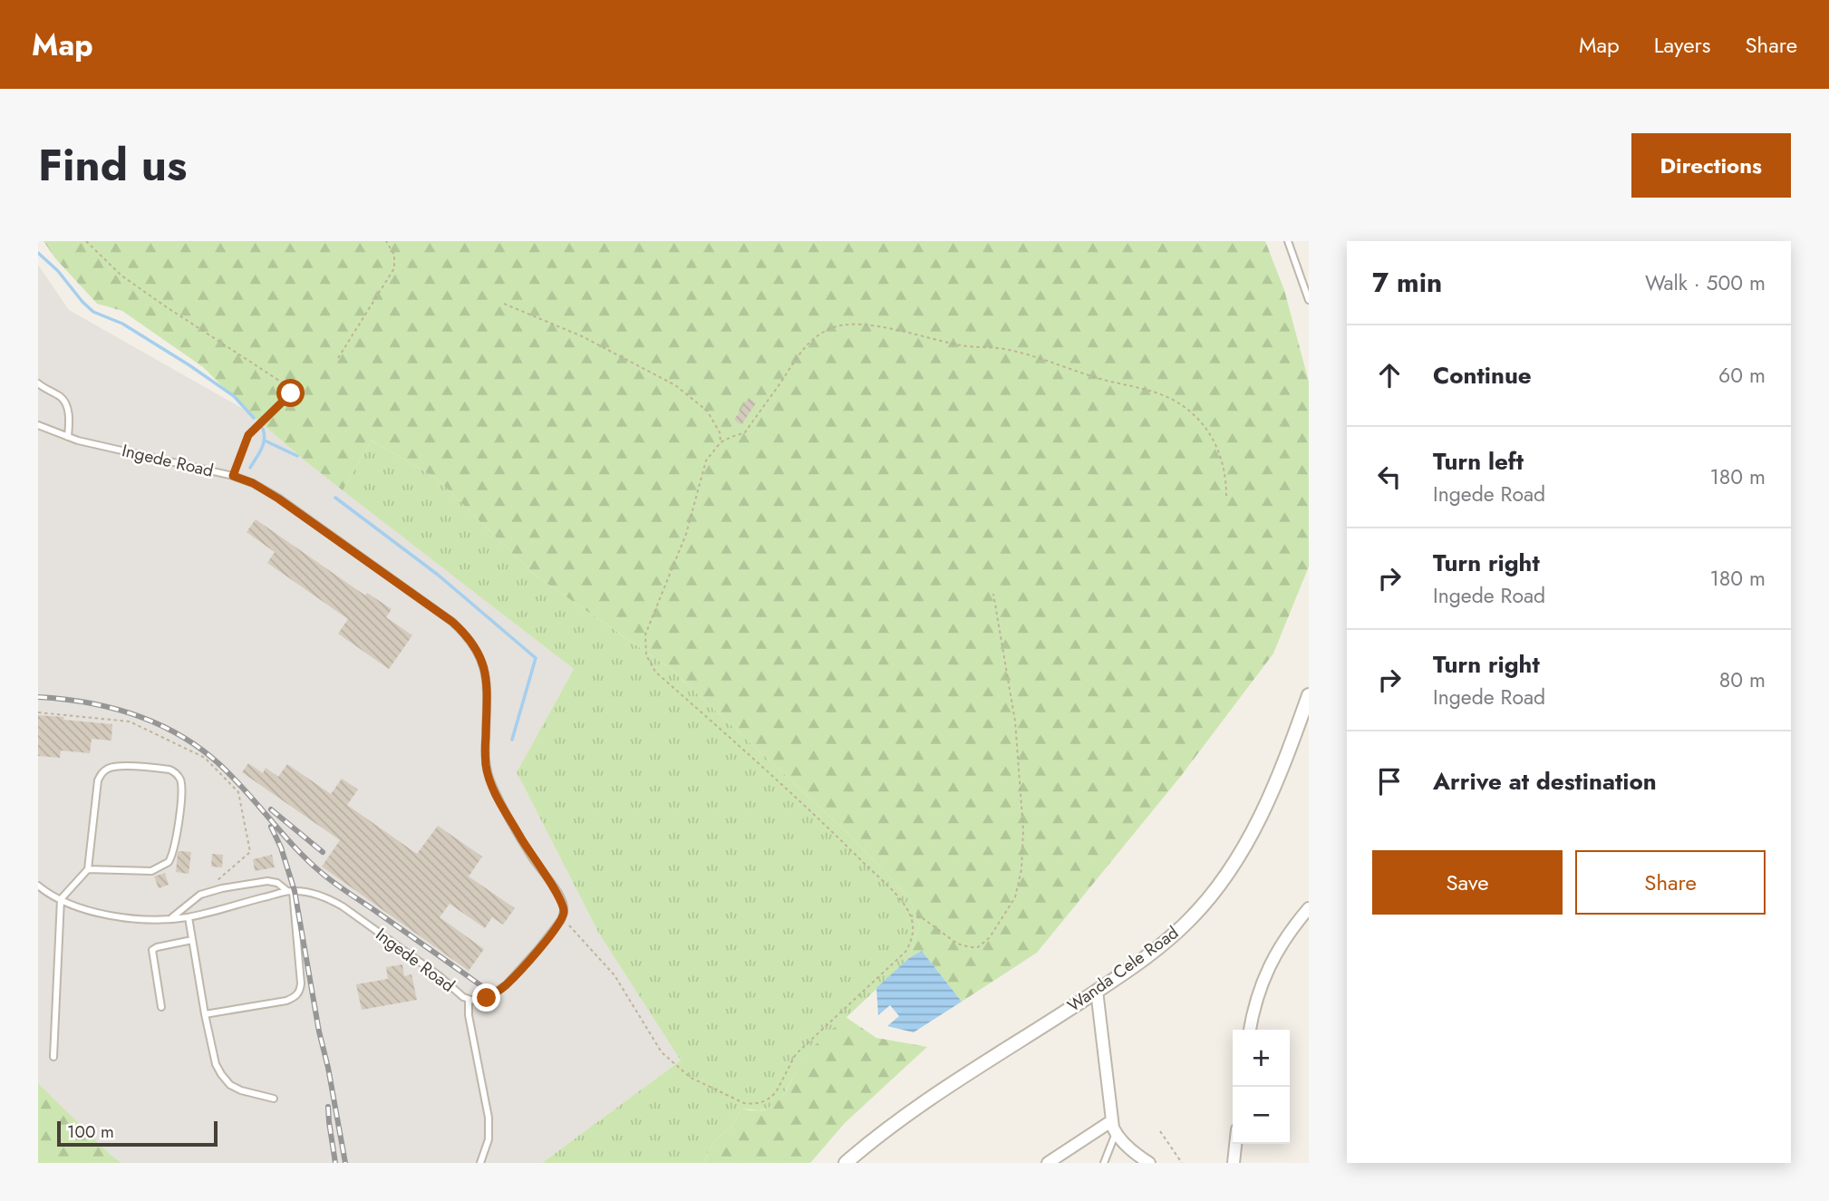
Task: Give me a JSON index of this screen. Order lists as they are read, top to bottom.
{
  "streets": {
    "street": ["Wanda Cele Road"],
    "lane": ["Ingede Road"]
  },
  "scale_bar": "100 m",
  "page": {
    "header": "Map",
    "nav": ["Map", "Layers", "Share"],
    "title": "Find us",
    "buttons": [
      "Directions",
      ["Save", "Share"]
    ],
    "heading": ["7 min", "Walk · 500 m"],
    "list": [
      ["Continue", "60 m"],
      ["Turn left", "Ingede Road", "180 m"],
      ["Turn right", "Ingede Road", "180 m"],
      ["Turn right", "Ingede Road", "80 m"],
      "Arrive at destination"
    ],
    "map_buttons": ["+", "−"],
    "scale": "100 m"
  }
}
